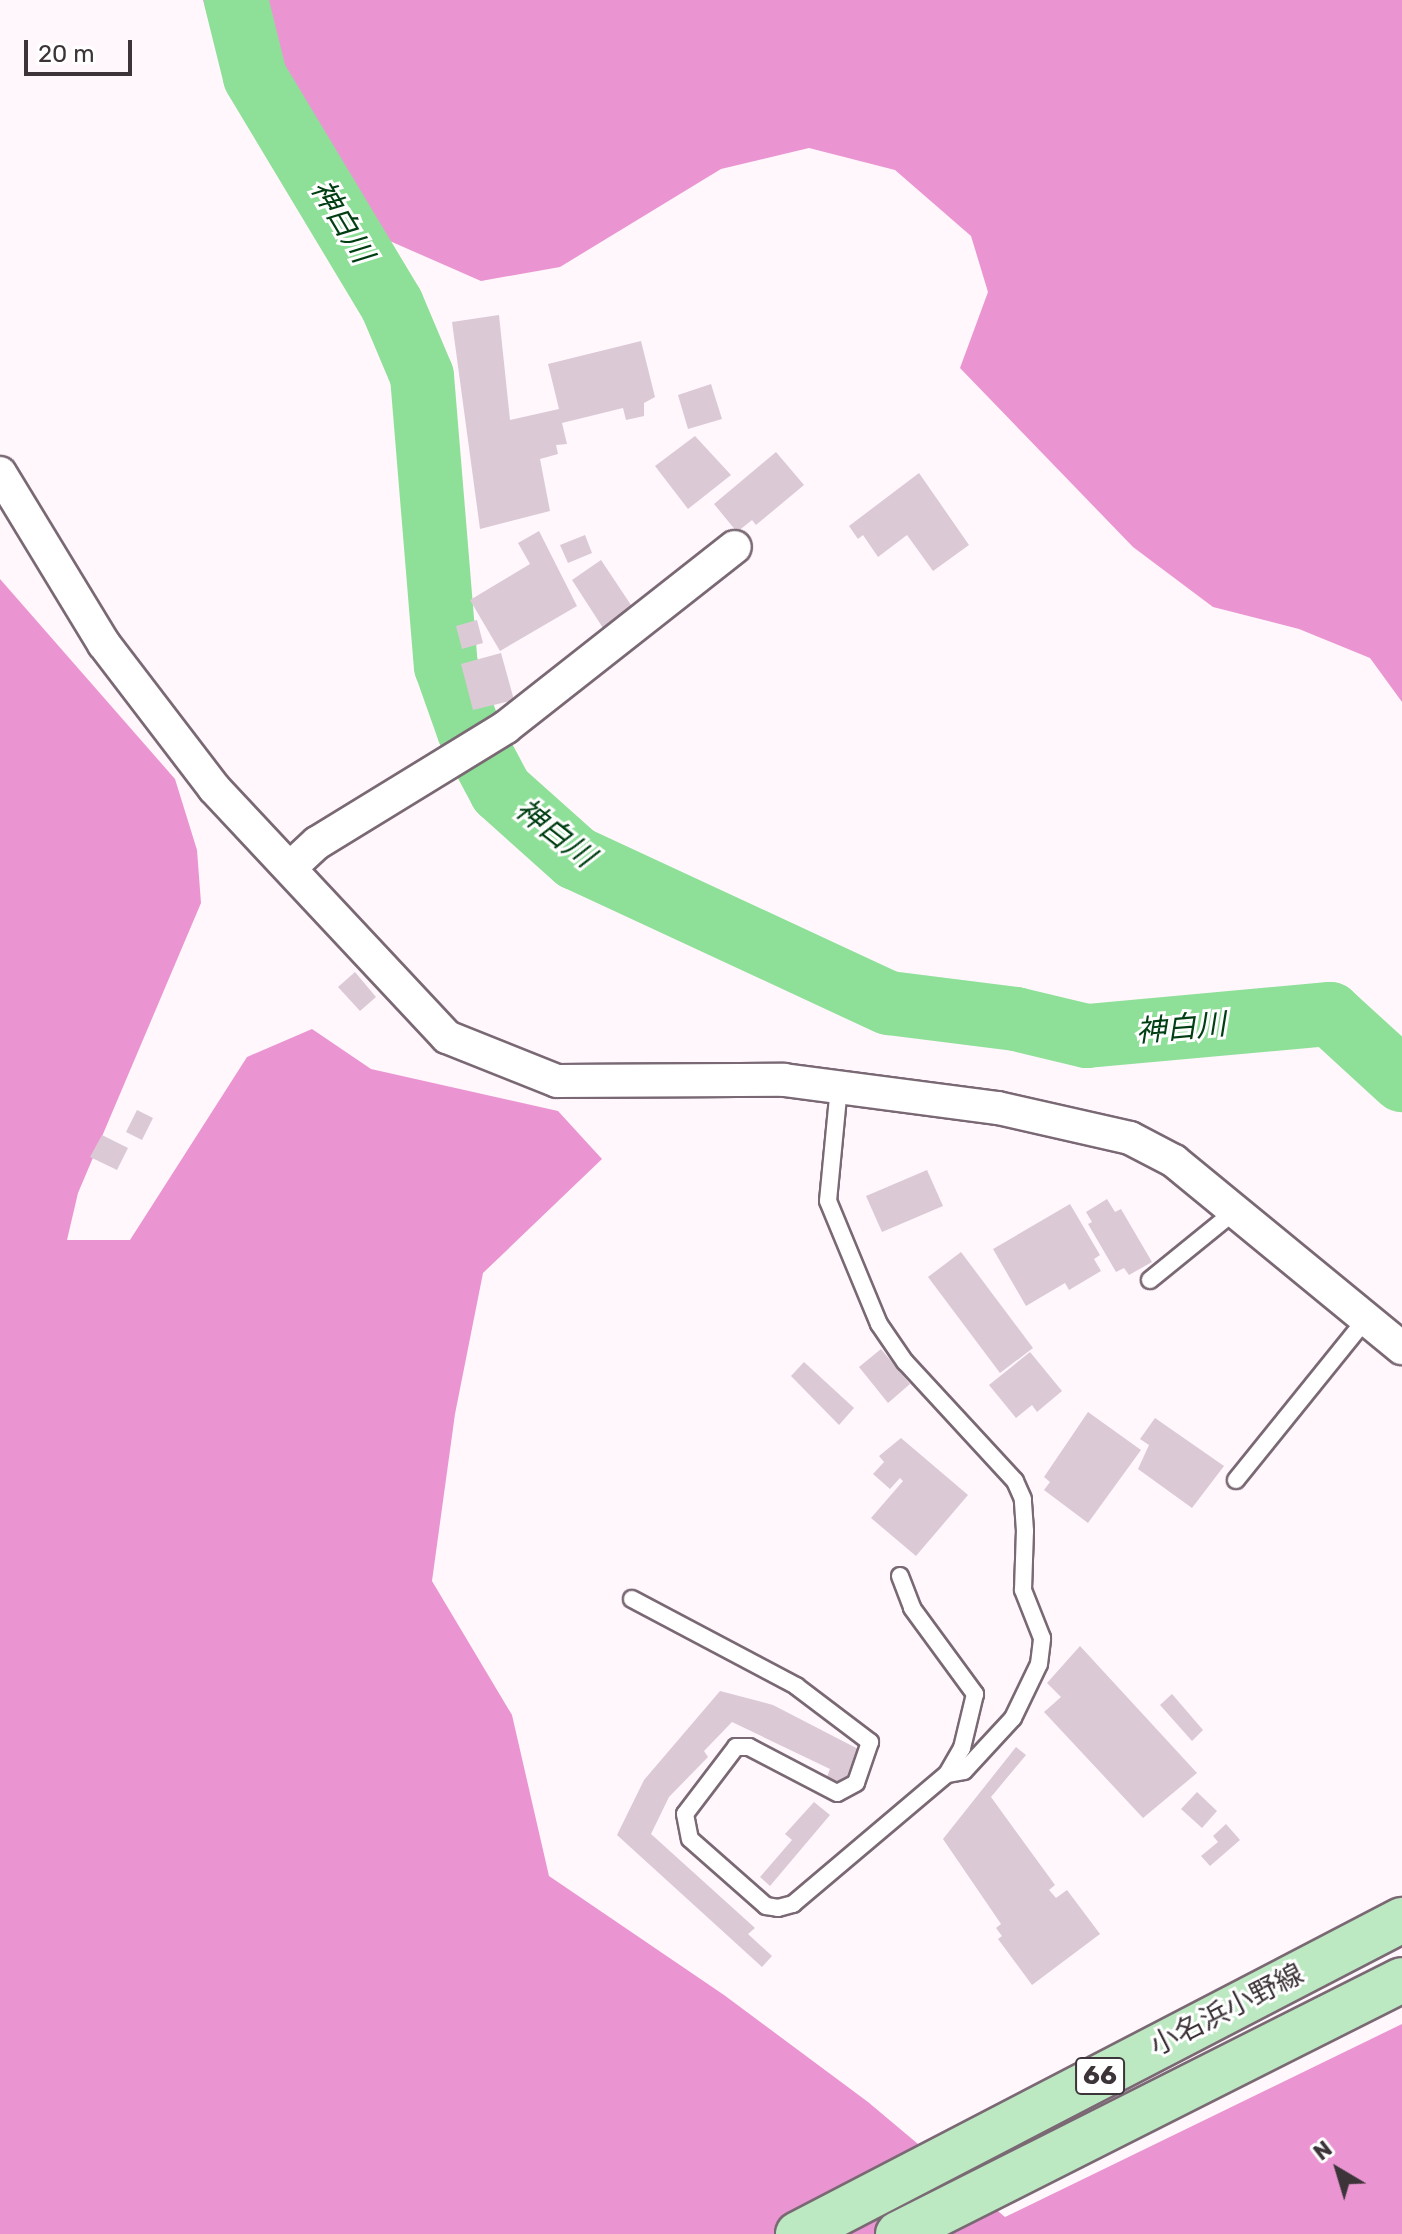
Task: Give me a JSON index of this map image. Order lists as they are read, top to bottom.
{
  "streets": {
    "main road": ["小名浜小野線", "66"]
  },
  "water": ["神白川"],
  "scale_bar": "20 m",
  "north": "top left"
}
